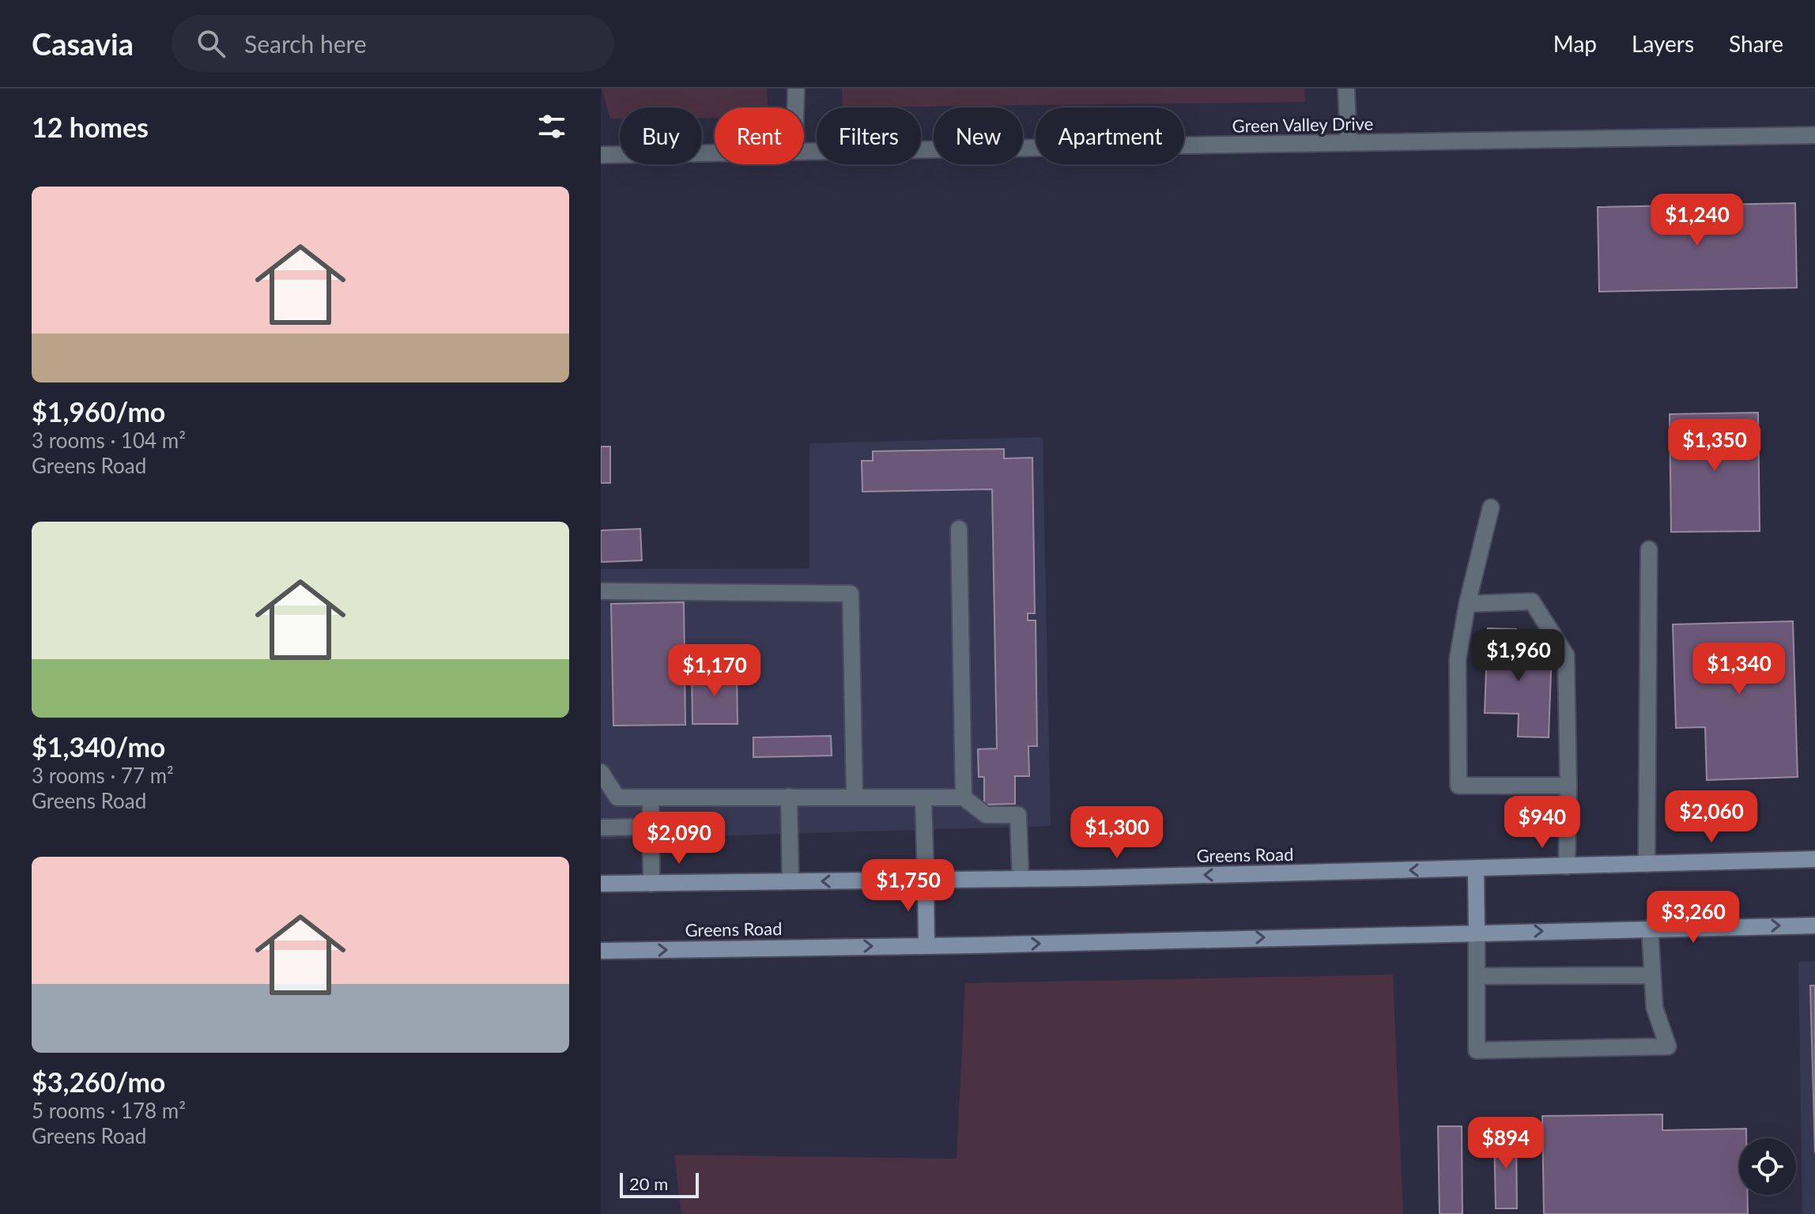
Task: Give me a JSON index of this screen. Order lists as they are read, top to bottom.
{
  "streets": {
    "main road": ["Greens Road"],
    "street": ["Green Valley Drive"]
  },
  "scale_bar": "20 m",
  "page": {
    "header": "Casavia",
    "search": "Search here",
    "nav": ["Map", "Layers", "Share"],
    "heading": "12 homes",
    "chip": [
      "Buy",
      "Rent",
      "Filters",
      "New",
      "Apartment"
    ],
    "list": [
      {
        "name": "$1,960/mo",
        "note": "3 rooms · 104 m² · Greens Road"
      },
      {
        "name": "$1,340/mo",
        "note": "3 rooms · 77 m² · Greens Road"
      },
      {
        "name": "$3,260/mo",
        "note": "5 rooms · 178 m² · Greens Road"
      }
    ],
    "price": [
      "$1,240",
      "$1,350",
      "$1,960",
      "$1,340",
      "$1,170",
      "$2,060",
      "$940",
      "$1,300",
      "$2,090",
      "$1,750",
      "$3,260",
      "$894"
    ],
    "scale": "20 m"
  }
}
